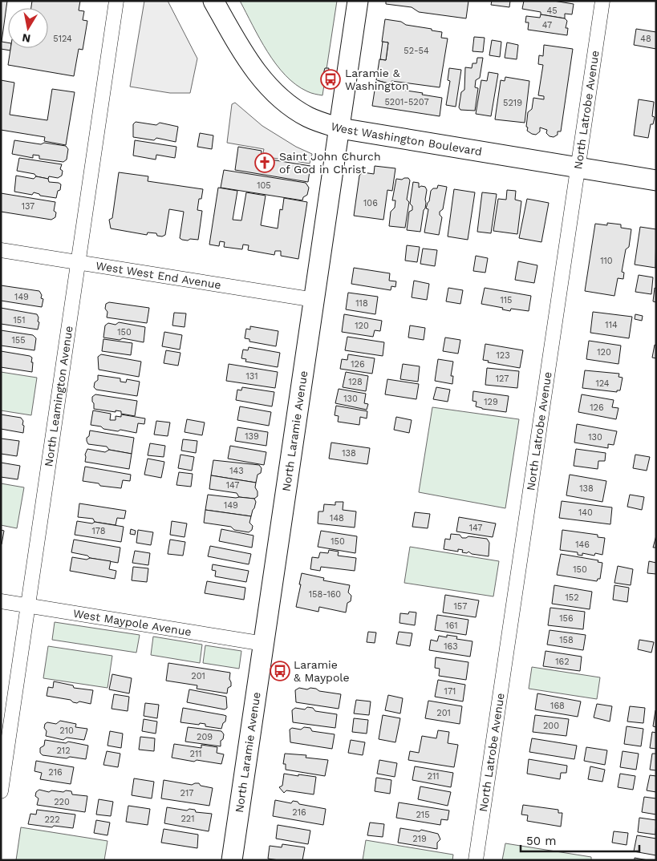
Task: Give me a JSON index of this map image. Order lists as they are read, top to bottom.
{
  "streets": {
    "street": [
      "North Latrobe Avenue",
      "West Washington Boulevard",
      "West West End Avenue",
      "North Leamington Avenue",
      "North Laramie Avenue",
      "West Maypole Avenue"
    ]
  },
  "crossings": [
    ["North Latrobe Avenue", "West Washington Boulevard"],
    ["West Washington Boulevard", "North Laramie Avenue"],
    ["West West End Avenue", "North Leamington Avenue"],
    ["West West End Avenue", "North Laramie Avenue"],
    ["North Leamington Avenue", "West Maypole Avenue"],
    ["North Laramie Avenue", "West Maypole Avenue"]
  ],
  "places": {
    "bus stop": ["Laramie & Washington", "Laramie & Maypole"],
    "church": ["Saint John Church of God in Christ"]
  },
  "house_numbers": [
    "45",
    "47",
    "5124",
    "48",
    "52-54",
    "5201-5207",
    "5219",
    "105",
    "106",
    "137",
    "110",
    "149",
    "115",
    "118",
    "151",
    "114",
    "120",
    "150",
    "155",
    "120",
    "123",
    "126",
    "131",
    "127",
    "128",
    "124",
    "130",
    "129",
    "126",
    "139",
    "130",
    "138",
    "143",
    "147",
    "138",
    "149",
    "140",
    "148",
    "147",
    "178",
    "150",
    "146",
    "150",
    "158-160",
    "152",
    "157",
    "156",
    "161",
    "158",
    "163",
    "162",
    "201",
    "171",
    "168",
    "201",
    "200",
    "210",
    "209",
    "212",
    "211",
    "216",
    "211",
    "217",
    "220",
    "216",
    "215",
    "221",
    "222",
    "219"
  ],
  "scale_bar": "50 m",
  "north": "bottom"
}
